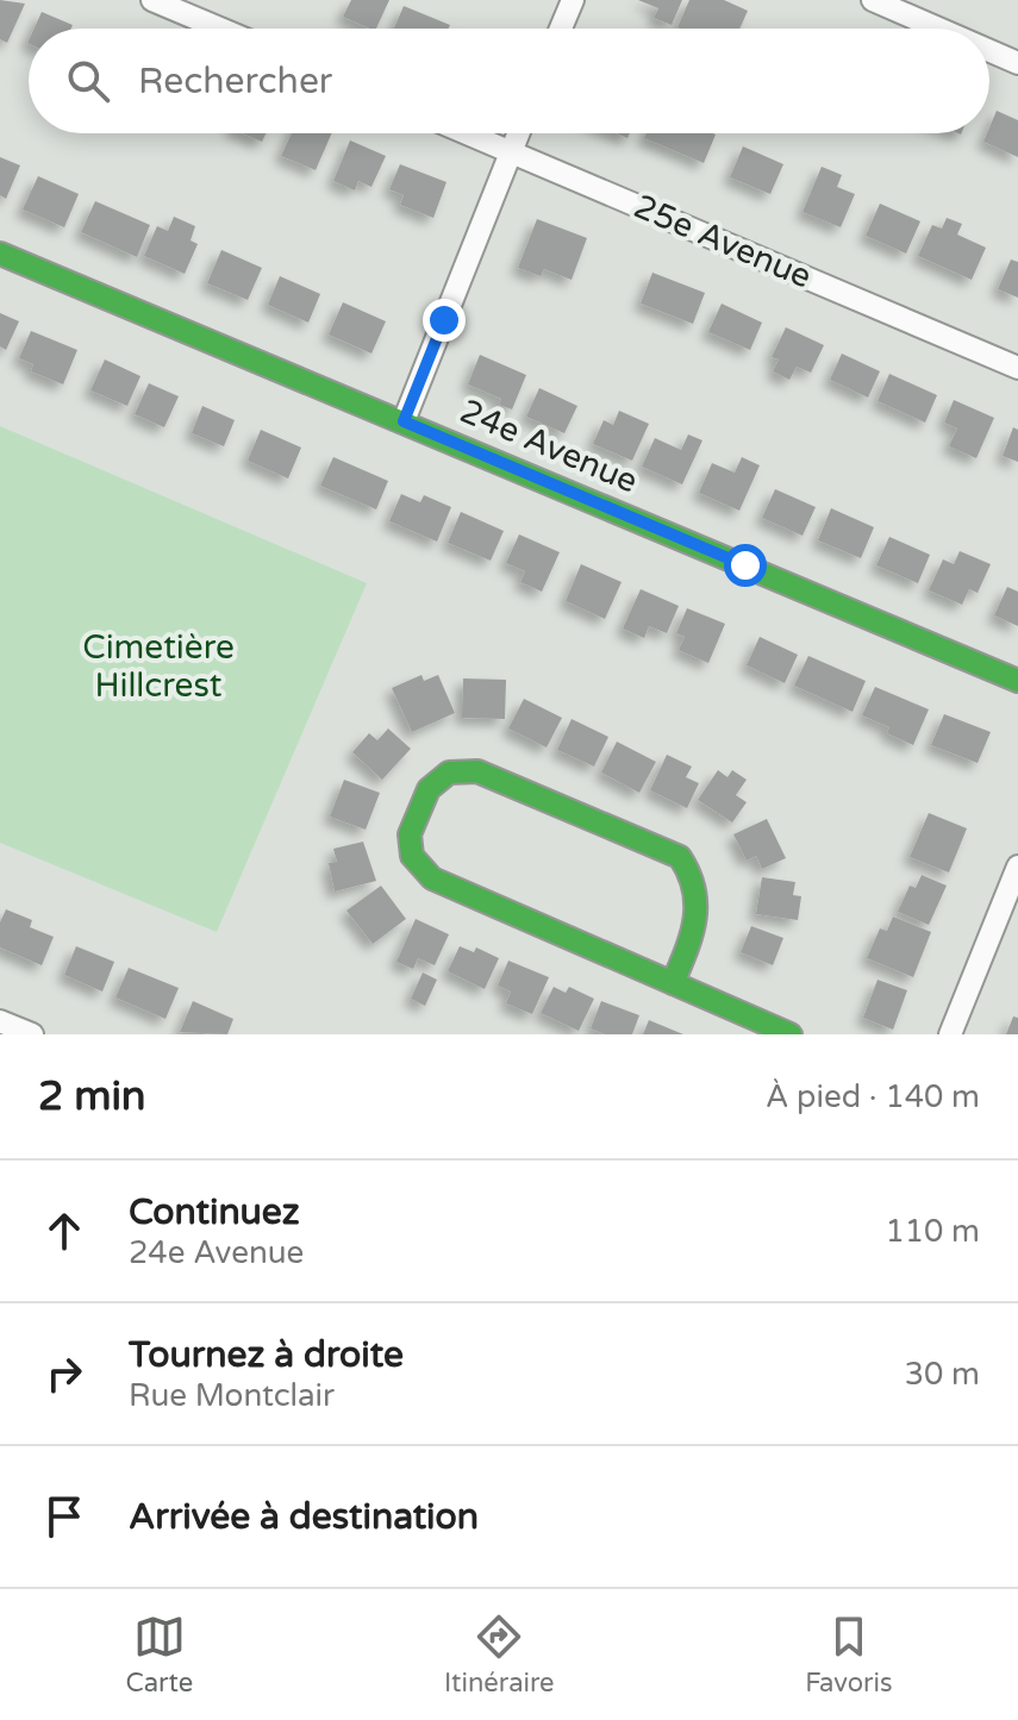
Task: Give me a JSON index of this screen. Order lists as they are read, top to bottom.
{
  "streets": {
    "street": ["25e Avenue", "24e Avenue"]
  },
  "parks": ["Cimetière Hillcrest"],
  "page": {
    "search": "Rechercher",
    "heading": ["2 min", "À pied · 140 m"],
    "list": [
      ["Continuez", "24e Avenue", "110 m"],
      ["Tournez à droite", "Rue Montclair", "30 m"],
      "Arrivée à destination"
    ],
    "nav": ["Carte", "Itinéraire", "Favoris"]
  }
}
